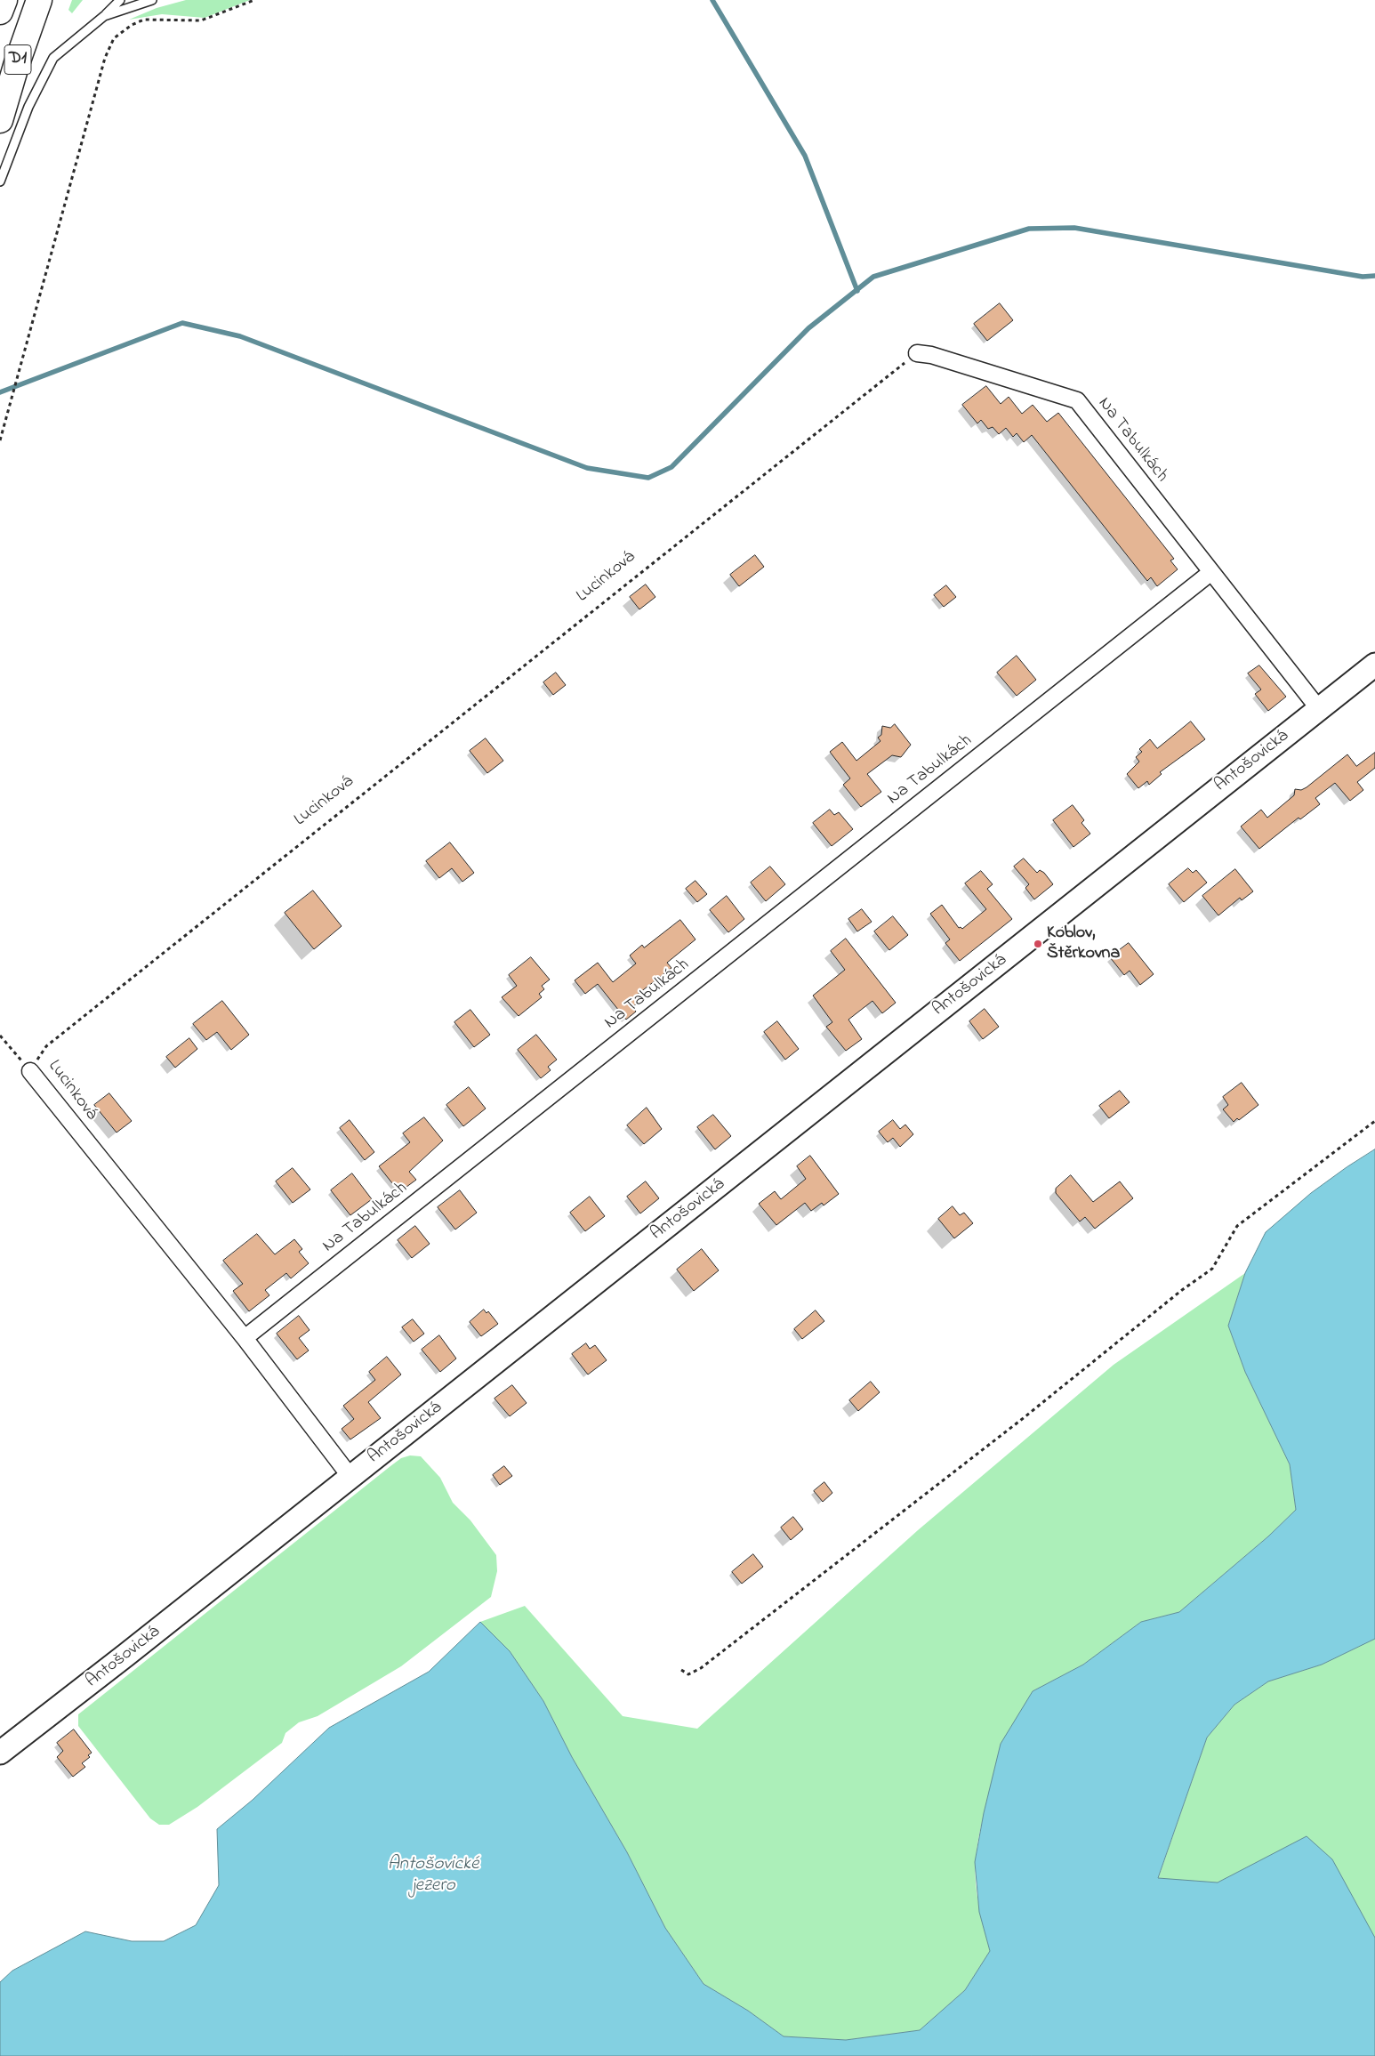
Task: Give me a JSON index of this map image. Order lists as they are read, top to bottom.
{
  "streets": {
    "highway": ["D1"],
    "street": ["Na Tabulkách", "Lucinková", "Antošovická"]
  },
  "crossings": [
    ["Na Tabulkách", "Lucinková"],
    ["Na Tabulkách", "Antošovická"]
  ],
  "water": ["Antošovické jezero"],
  "places": ["Koblov, Štěrkovna"]
}
